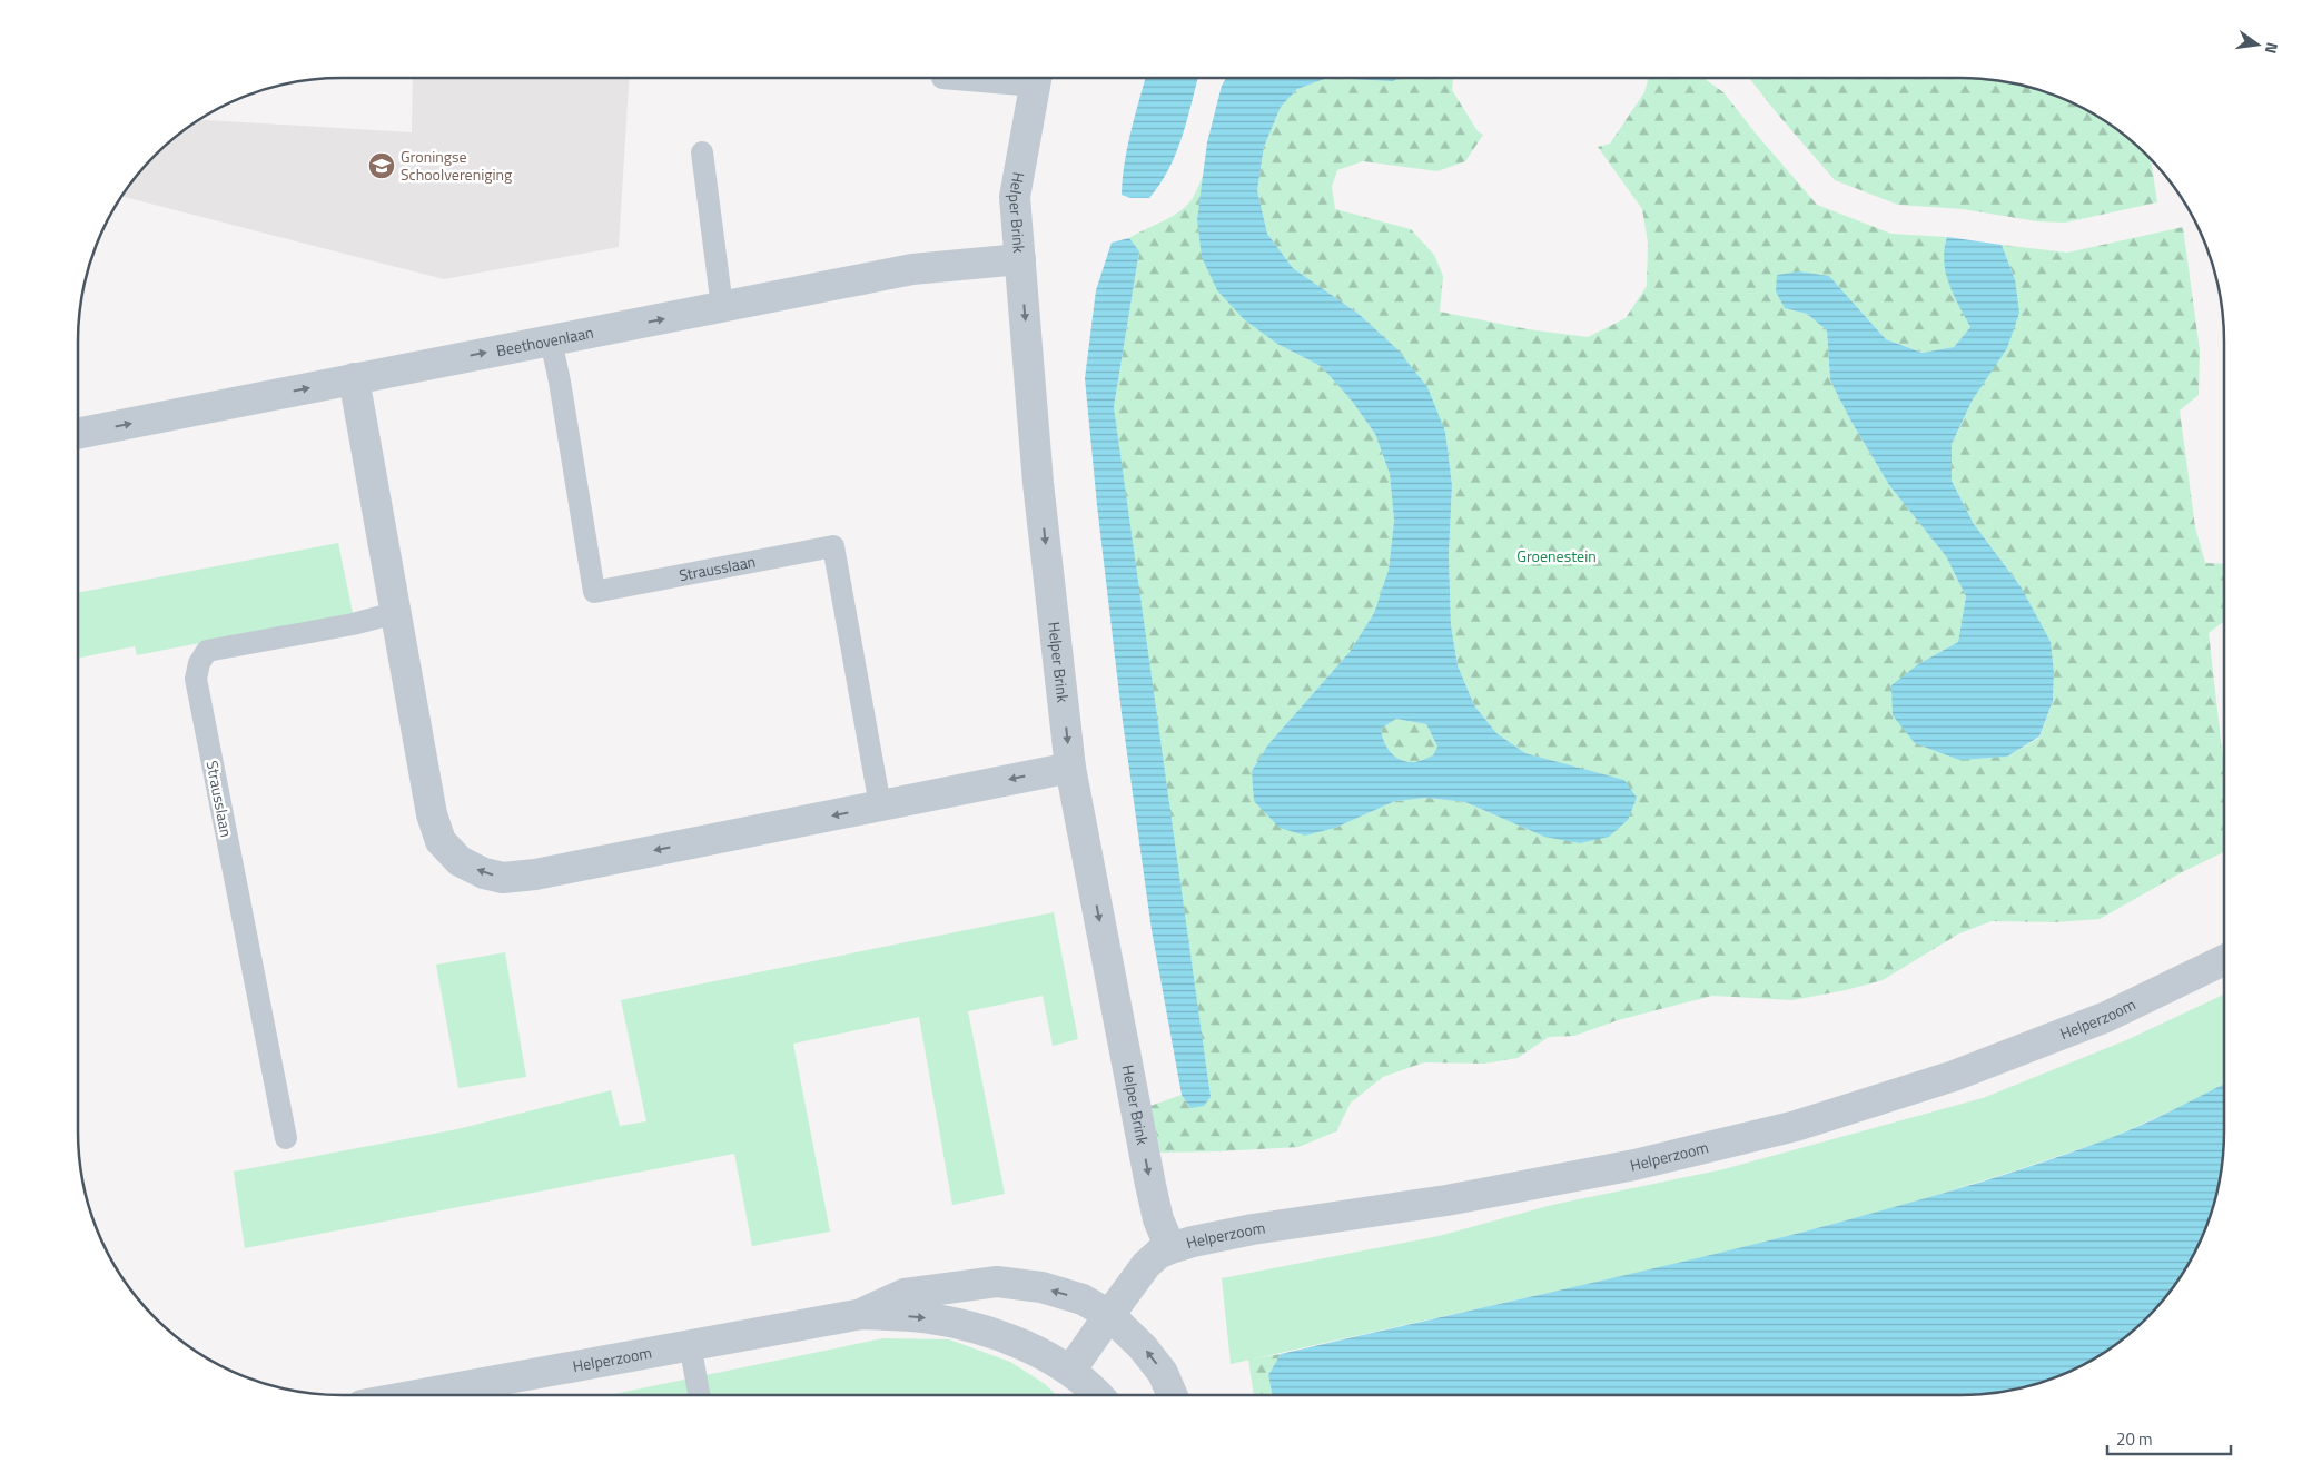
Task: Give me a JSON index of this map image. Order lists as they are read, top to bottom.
{
  "streets": {
    "street": ["Helper Brink", "Beethovenlaan", "Helperzoom"],
    "lane": ["Strausslaan"]
  },
  "crossings": [
    ["Helper Brink", "Beethovenlaan"],
    ["Helper Brink", "Helperzoom"],
    ["Beethovenlaan", "Strausslaan"]
  ],
  "one_way": ["Helper Brink", "Beethovenlaan"],
  "parks": ["Groenestein"],
  "places": {
    "school or university": ["Groningse Schoolvereniging"]
  },
  "scale_bar": "20 m",
  "north": "right"
}
